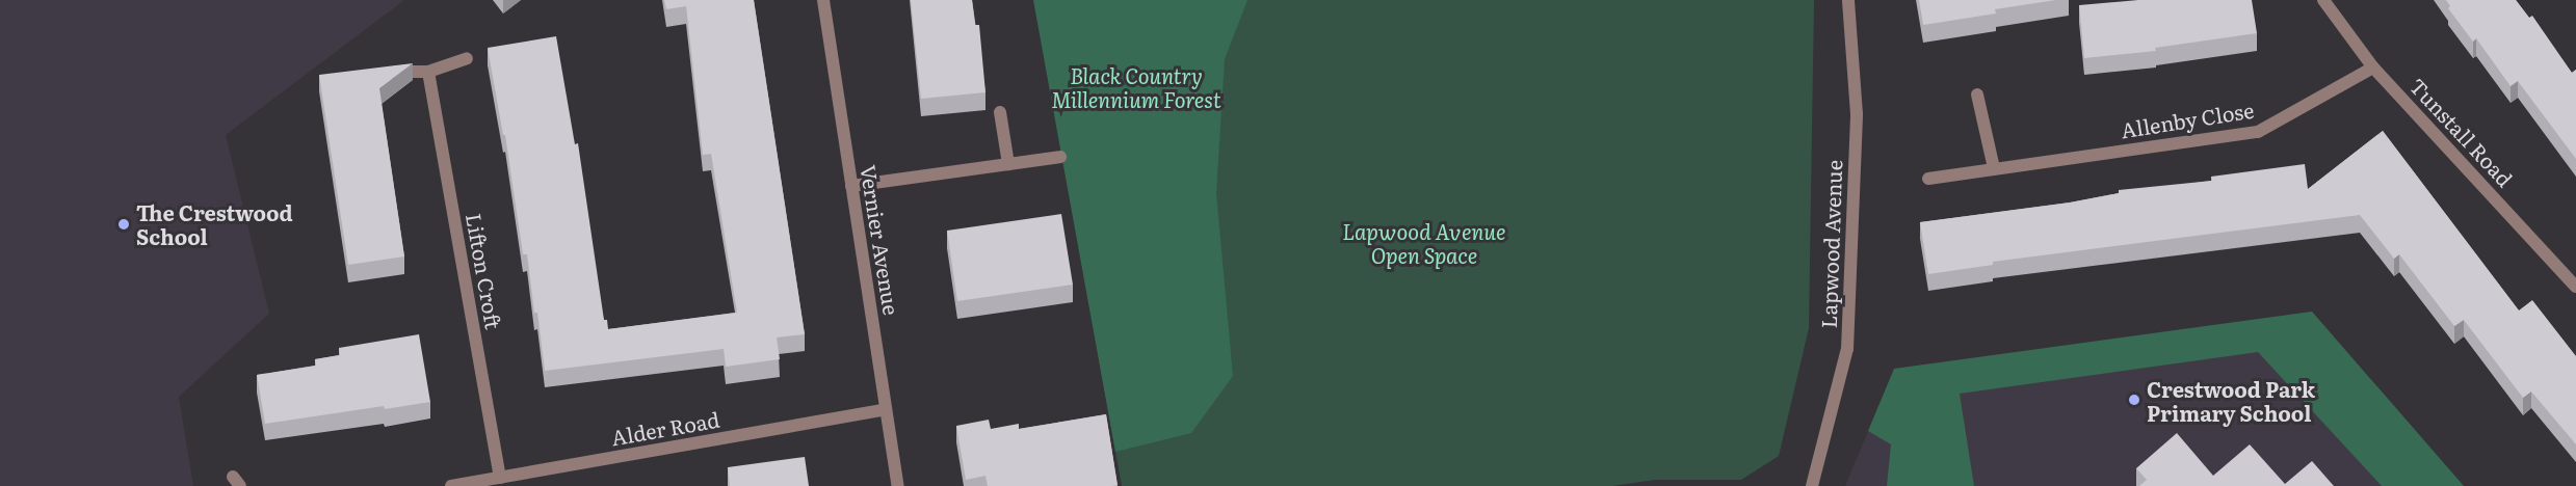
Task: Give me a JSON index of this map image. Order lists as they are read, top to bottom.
{
  "streets": {
    "street": [
      "Allenby Close",
      "Tunstall Road",
      "Vernier Avenue",
      "Lapwood Avenue",
      "Lifton Croft",
      "Alder Road"
    ]
  },
  "crossings": [
    ["Allenby Close", "Tunstall Road"],
    ["Vernier Avenue", "Alder Road"],
    ["Lifton Croft", "Alder Road"]
  ],
  "parks": ["Black Country Millennium Forest", "Lapwood Avenue Open Space"],
  "places": ["The Crestwood School", "Crestwood Park Primary School"]
}
